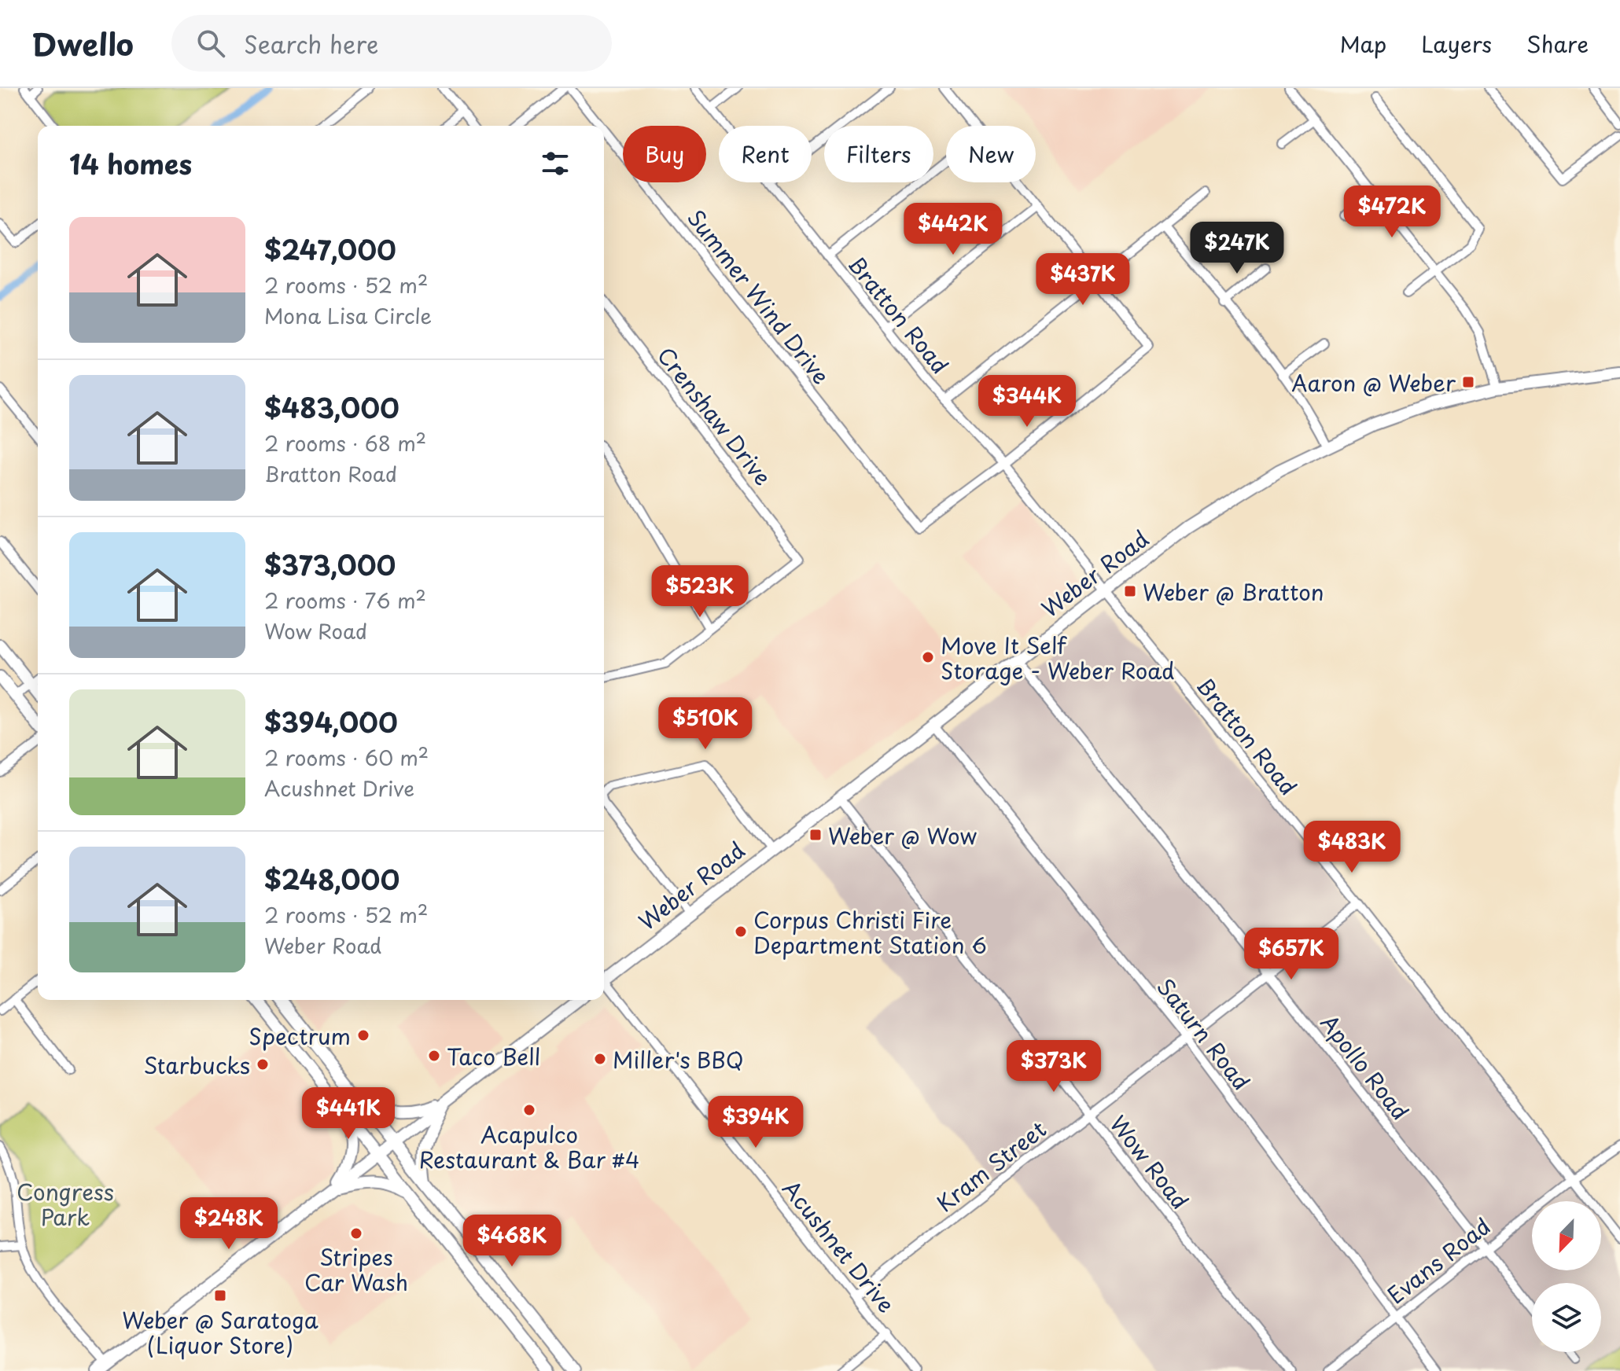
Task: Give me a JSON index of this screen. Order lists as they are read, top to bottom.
{
  "streets": {
    "main road": ["Weber Road"],
    "street": [
      "Summer Wind Drive",
      "Bratton Road",
      "Crenshaw Drive",
      "Saturn Road",
      "Apollo Road",
      "Wow Road",
      "Kram Street",
      "Acushnet Drive",
      "Evans Road"
    ]
  },
  "crossings": [
    ["Summer Wind Drive", "Bratton Road"],
    ["Bratton Road", "Weber Road"],
    ["Bratton Road", "Kram Street"],
    ["Bratton Road", "Evans Road"],
    ["Weber Road", "Saturn Road"],
    ["Weber Road", "Apollo Road"],
    ["Weber Road", "Wow Road"],
    ["Saturn Road", "Kram Street"],
    ["Saturn Road", "Evans Road"],
    ["Apollo Road", "Kram Street"],
    ["Apollo Road", "Evans Road"],
    ["Wow Road", "Kram Street"],
    ["Kram Street", "Acushnet Drive"]
  ],
  "parks": ["Congress Park"],
  "places": {
    "transit": [
      "Aaron @ Weber",
      "Weber @ Bratton",
      "Weber @ Wow",
      "Weber @ Saratoga (Liquor Store)"
    ],
    "other": [
      "Move It Self Storage - Weber Road",
      "Corpus Christi Fire Department Station 6",
      "Spectrum",
      "Taco Bell",
      "Miller's BBQ",
      "Starbucks",
      "Acapulco Restaurant & Bar #4",
      "Stripes Car Wash"
    ]
  },
  "north": "bottom left",
  "page": {
    "header": "Dwello",
    "search": "Search here",
    "nav": ["Map", "Layers", "Share"],
    "chip": [
      "Buy",
      "Rent",
      "Filters",
      "New"
    ],
    "heading": "14 homes",
    "price": [
      "$472K",
      "$442K",
      "$247K",
      "$437K",
      "$344K",
      "$523K",
      "$510K",
      "$483K",
      "$657K",
      "$373K",
      "$441K",
      "$394K",
      "$248K",
      "$468K"
    ],
    "list": [
      {
        "name": "$247,000",
        "note": "2 rooms · 52 m² · Mona Lisa Circle"
      },
      {
        "name": "$483,000",
        "note": "2 rooms · 68 m² · Bratton Road"
      },
      {
        "name": "$373,000",
        "note": "2 rooms · 76 m² · Wow Road"
      },
      {
        "name": "$394,000",
        "note": "2 rooms · 60 m² · Acushnet Drive"
      },
      {
        "name": "$248,000",
        "note": "2 rooms · 52 m² · Weber Road"
      }
    ]
  }
}
